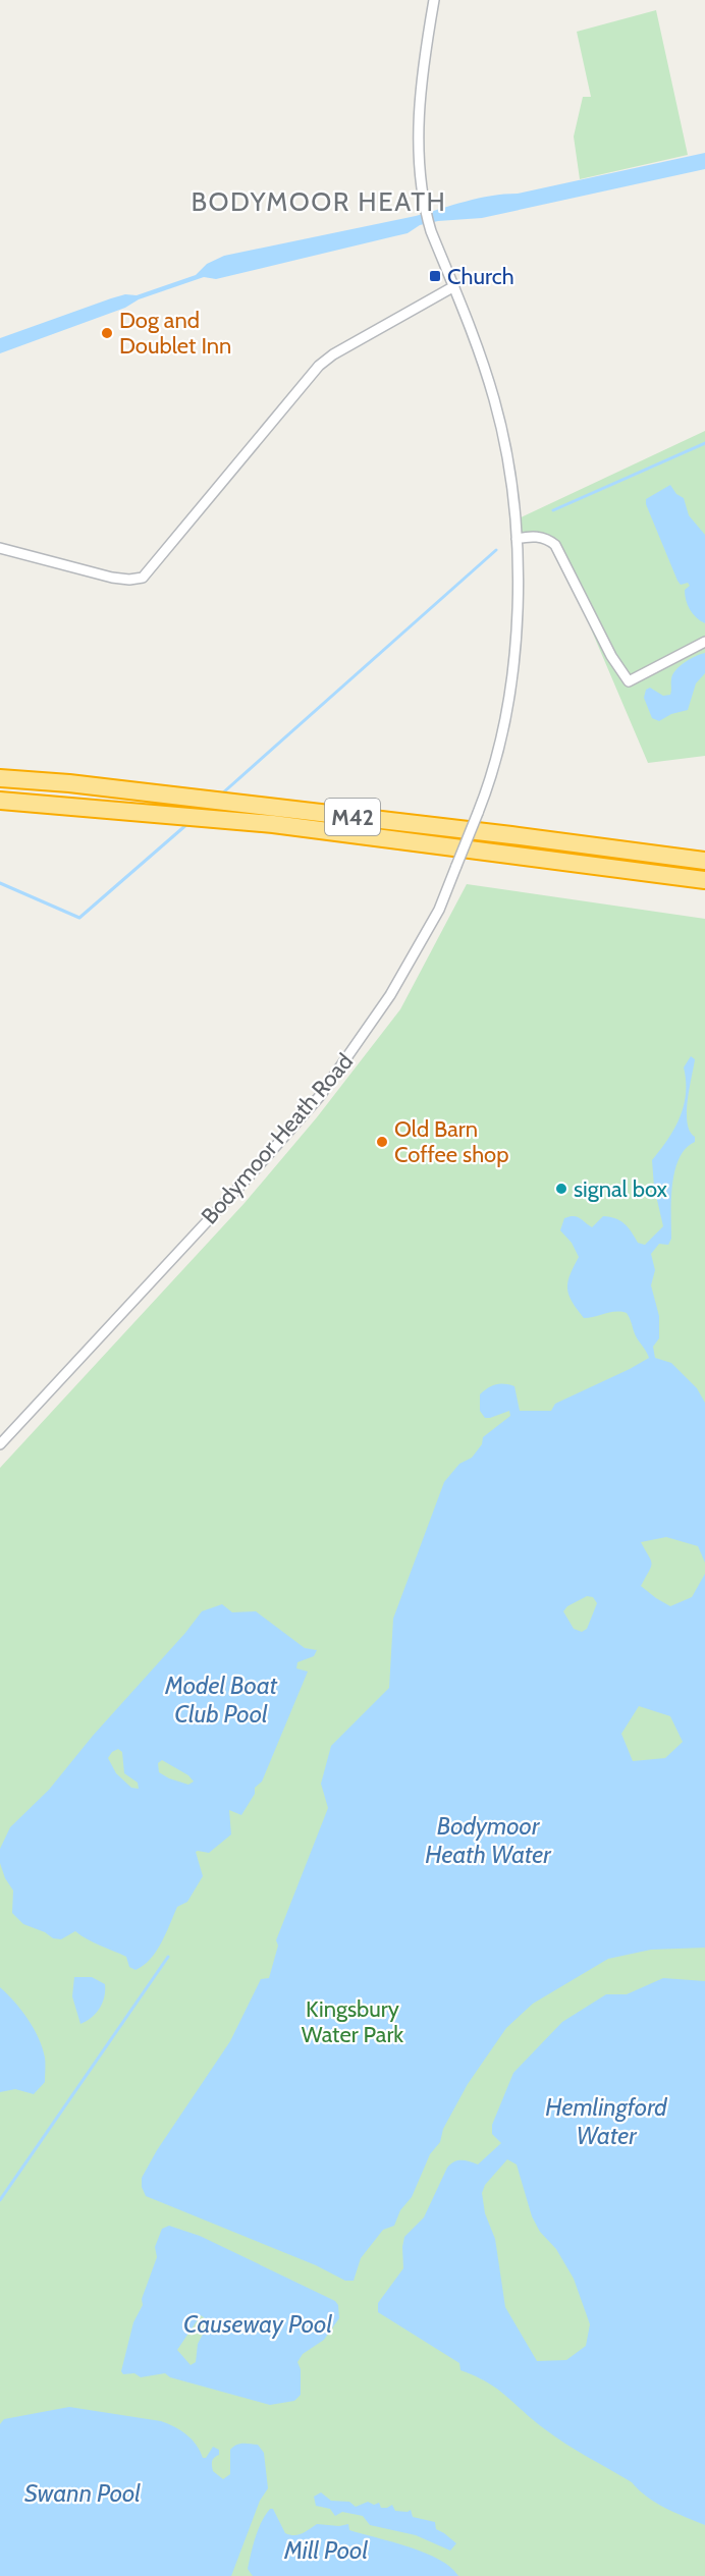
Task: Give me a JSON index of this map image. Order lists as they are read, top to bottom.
{
  "streets": {
    "highway": ["M42"],
    "street": ["Bodymoor Heath Road"]
  },
  "districts": ["BODYMOOR HEATH"],
  "water": [
    "Model Boat Club Pool",
    "Bodymoor Heath Water",
    "Hemlingford Water",
    "Causeway Pool",
    "Swann Pool",
    "Mill Pool"
  ],
  "parks": ["Kingsbury Water Park"],
  "places": {
    "transit": ["Church"],
    "other": ["Dog and Doublet Inn", "Old Barn Coffee shop", "signal box"]
  }
}
